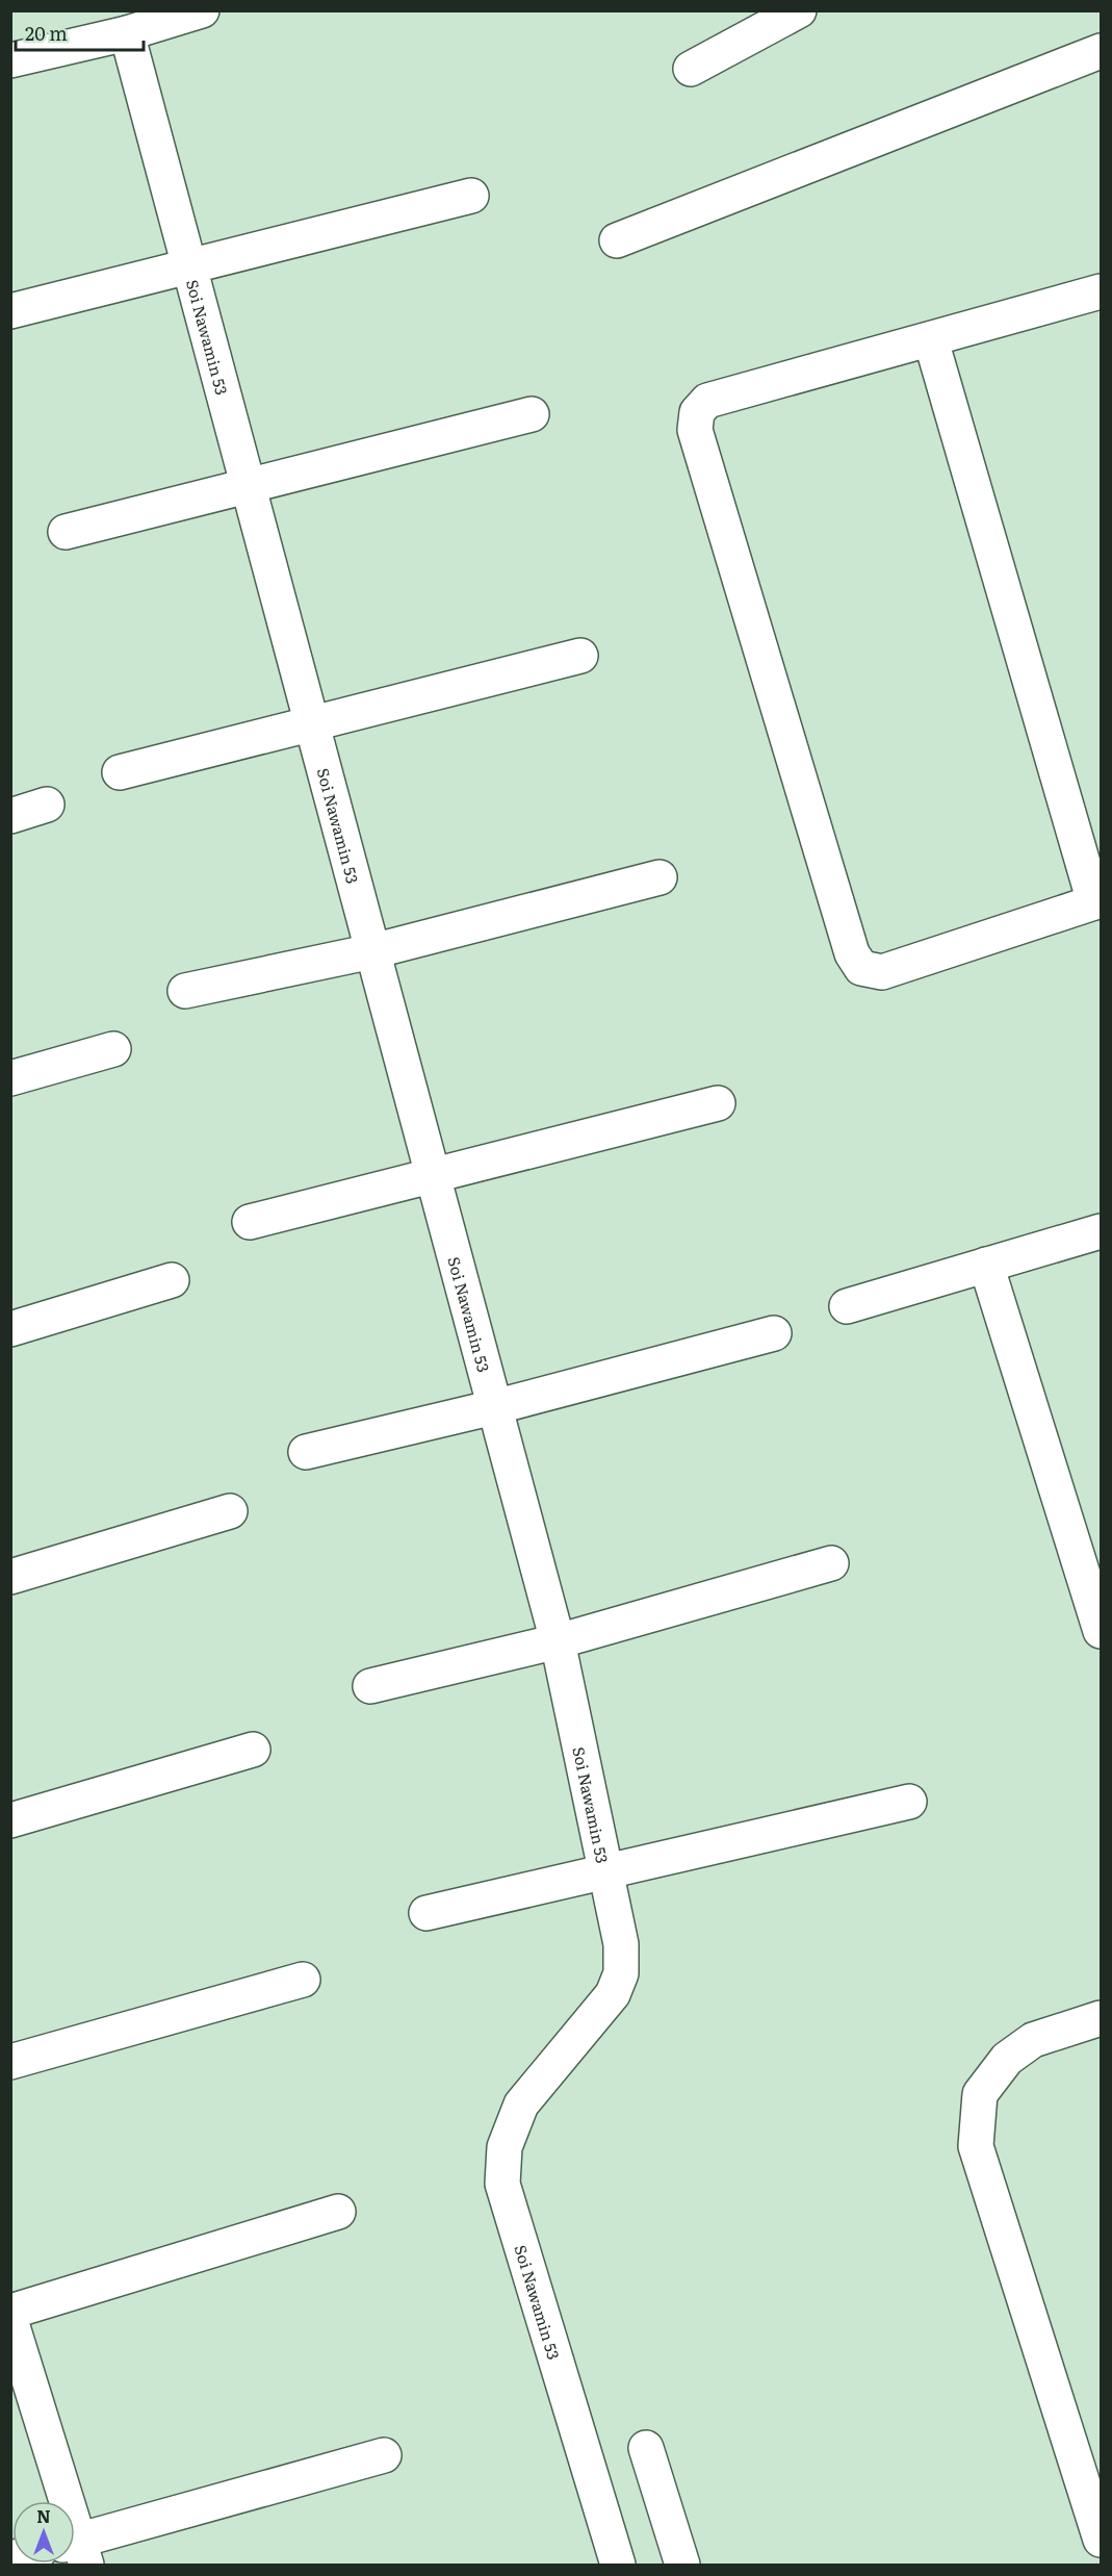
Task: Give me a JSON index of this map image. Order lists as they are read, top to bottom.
{
  "streets": {
    "street": ["Soi Nawamin 53"]
  },
  "scale_bar": "20 m",
  "north": "top"
}
